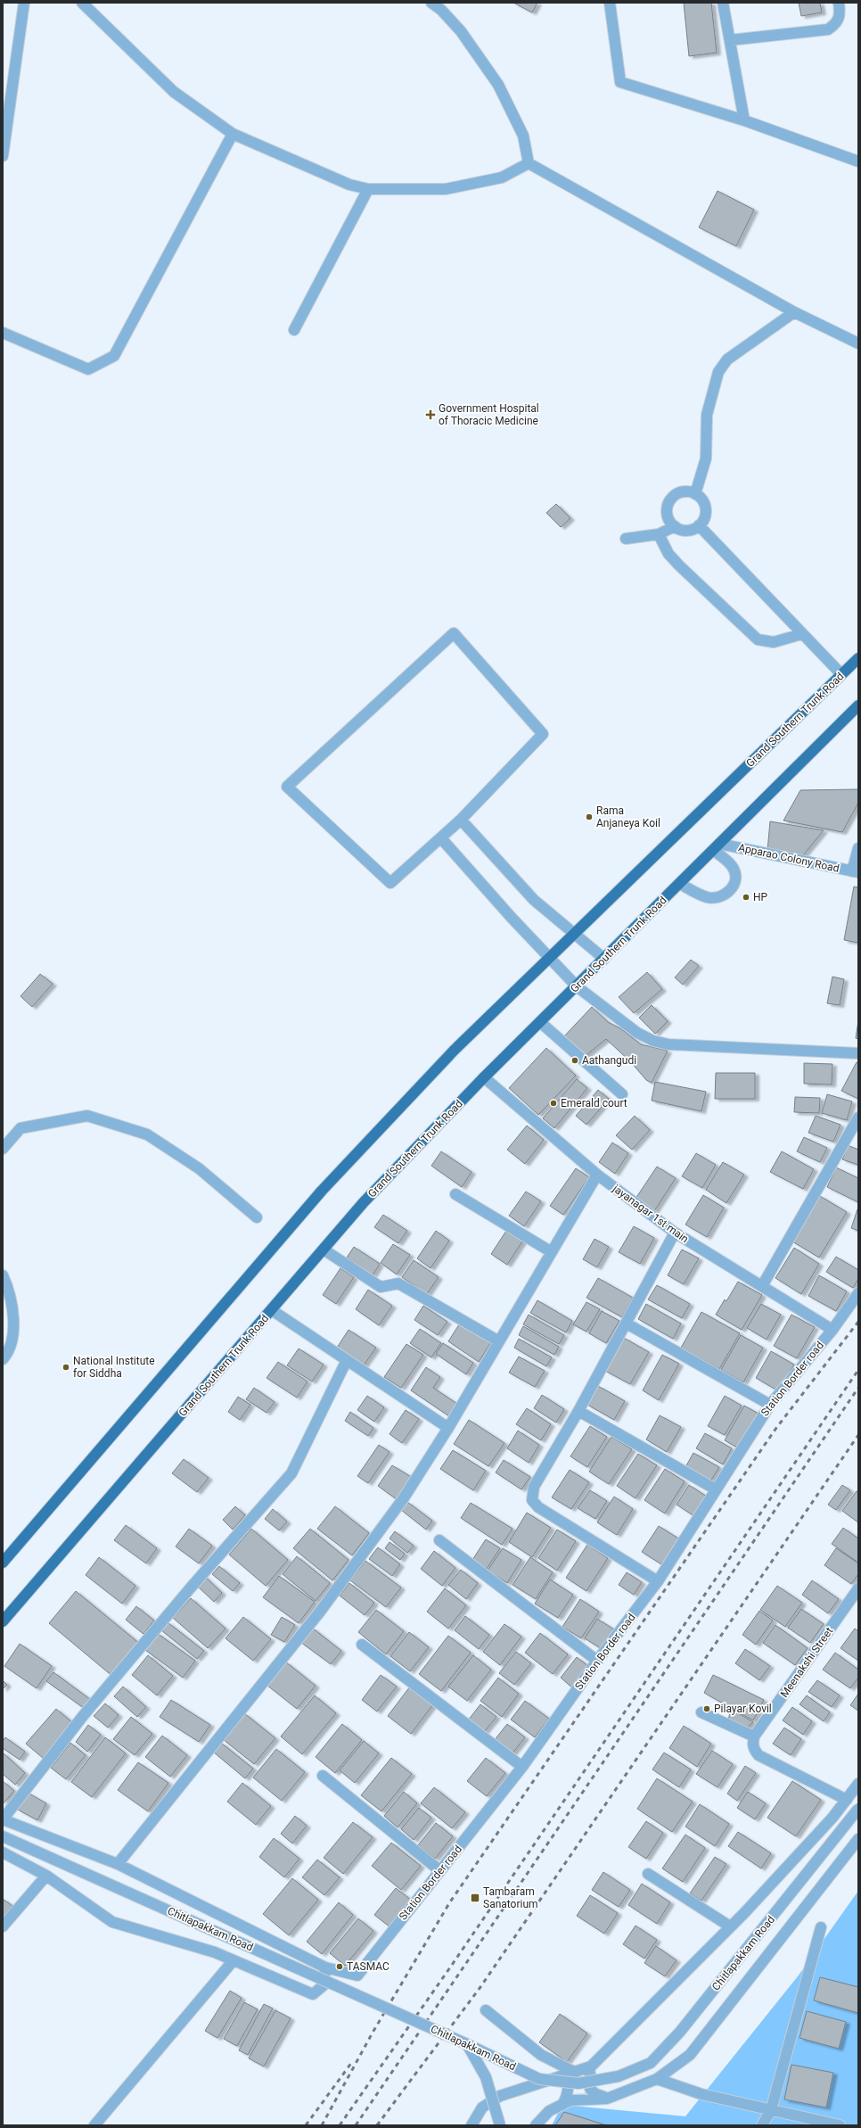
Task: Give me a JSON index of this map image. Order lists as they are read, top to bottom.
{
  "streets": {
    "main road": ["Grand Southern Trunk Road"],
    "street": [
      "Apparao Colony Road",
      "jayanagar 1st main",
      "Station Border road",
      "Meenakshi Street",
      "Chitlapakkam Road"
    ]
  },
  "crossings": [
    ["Grand Southern Trunk Road", "Apparao Colony Road"],
    ["Grand Southern Trunk Road", "jayanagar 1st main"],
    ["jayanagar 1st main", "Station Border road"]
  ],
  "places": {
    "health": ["Government Hospital of Thoracic Medicine"],
    "other": [
      "Rama Anjaneya Koil",
      "HP",
      "Aathangudi",
      "Emerald court",
      "National Institute for Siddha",
      "Pilayar Kovil",
      "TASMAC"
    ],
    "transit": ["Tambaram Sanatorium"]
  }
}
